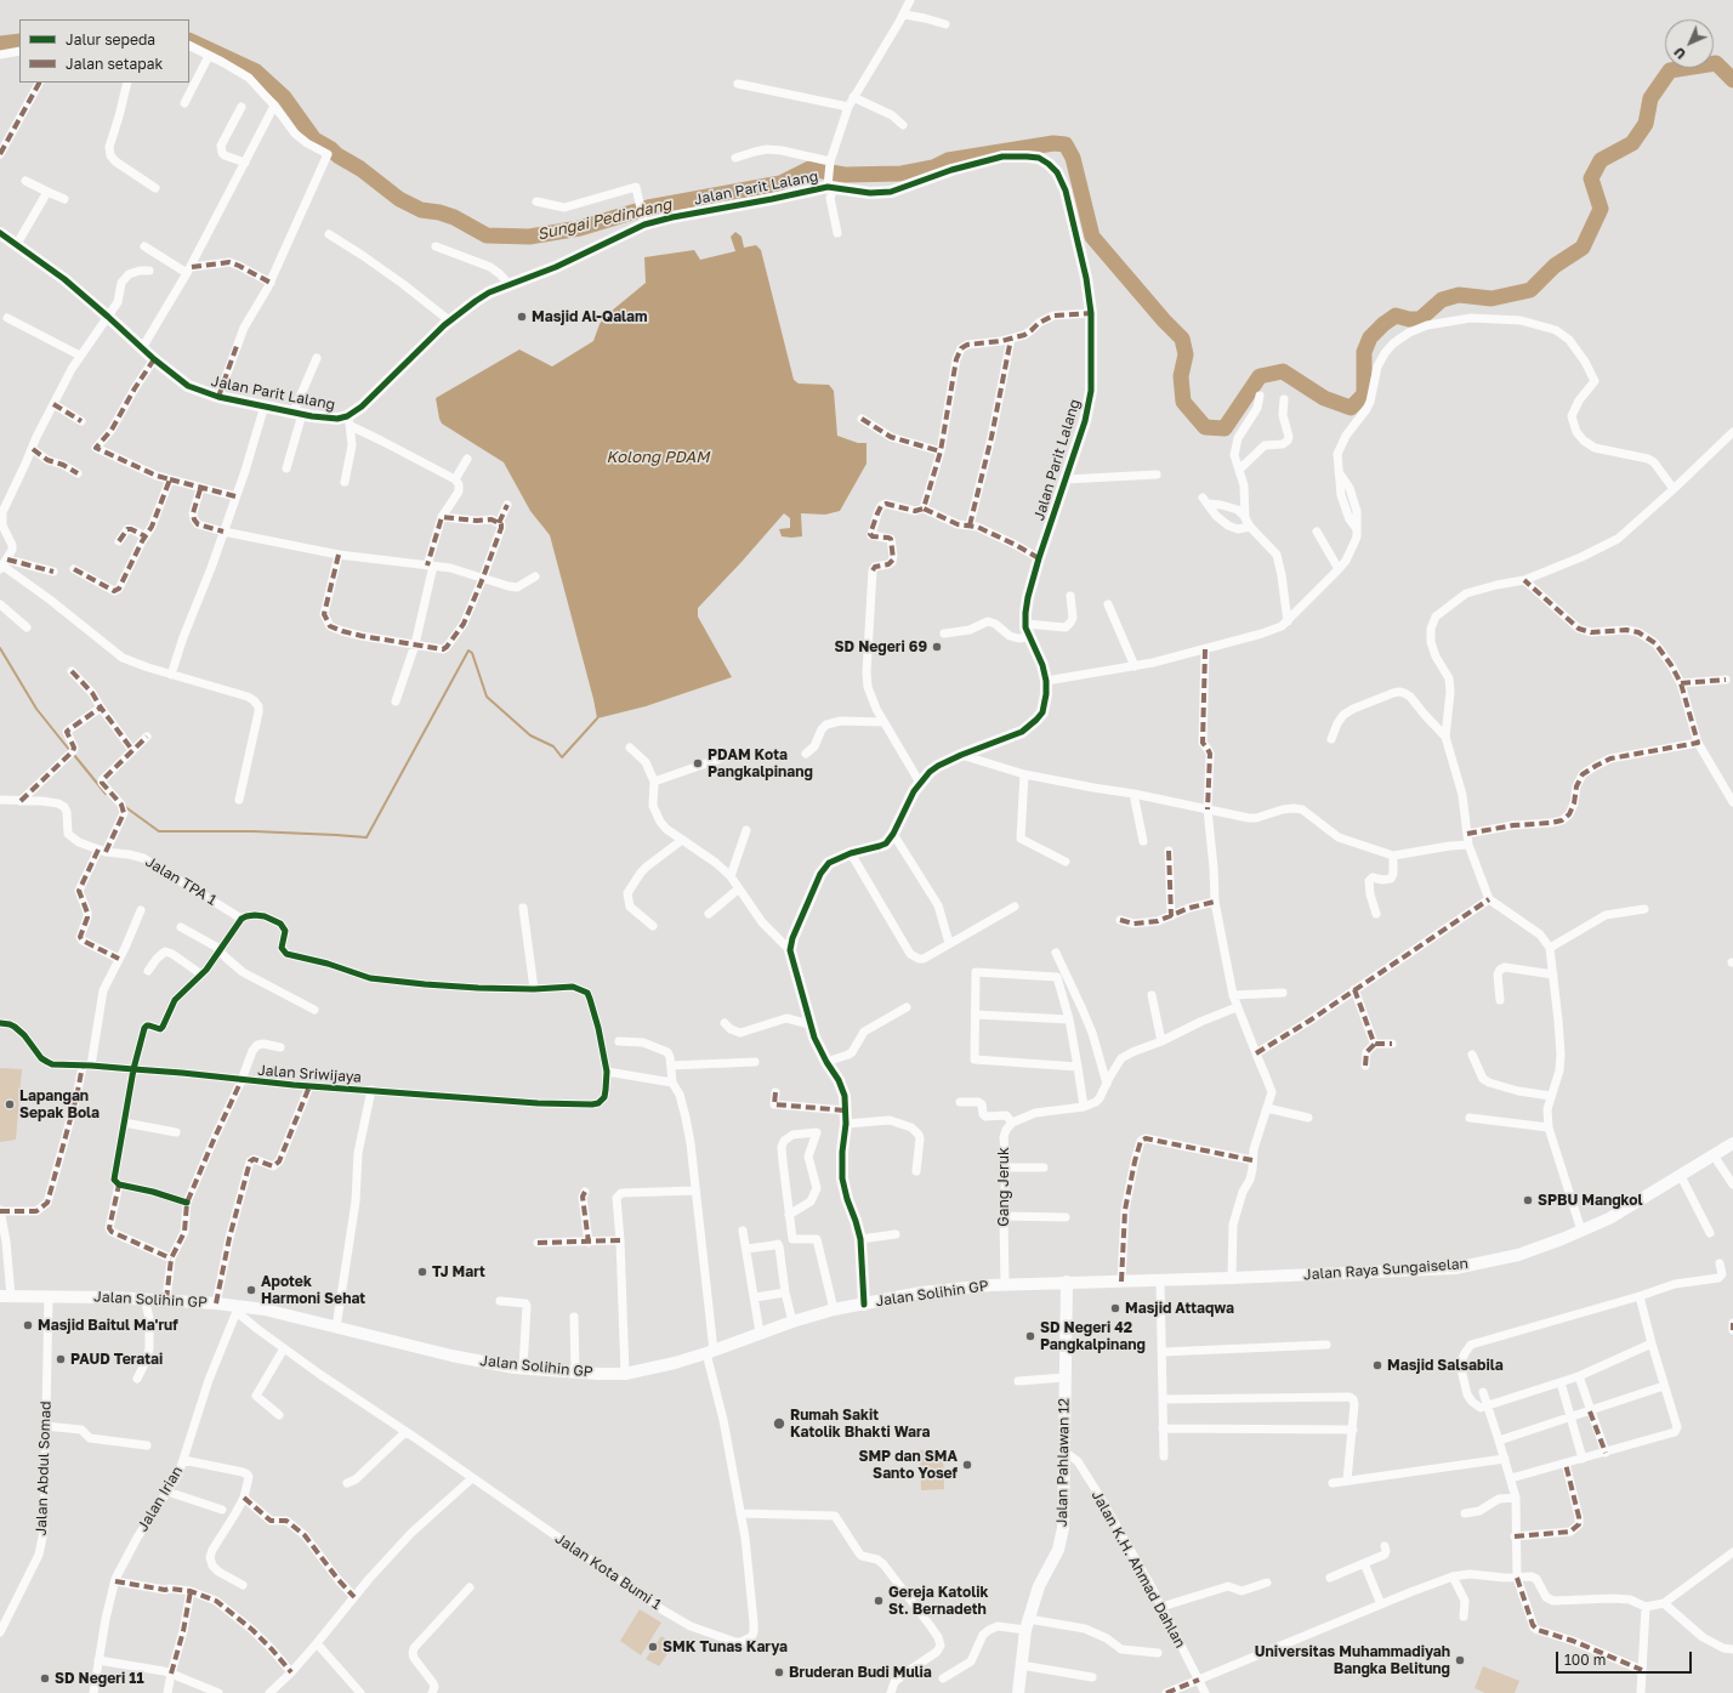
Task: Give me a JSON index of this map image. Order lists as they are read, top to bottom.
{
  "streets": {
    "street": [
      "Jalan Parit Lalang",
      "Jalan TPA 1",
      "Jalan Sriwijaya",
      "Gang Jeruk",
      "Jalan Raya Sungaiselan",
      "Jalan Solihin GP",
      "Jalan Pahlawan 12",
      "Jalan Abdul Somad",
      "Jalan Irian",
      "Jalan K.H. Ahmad Dahlan",
      "Jalan Kota Bumi 1"
    ]
  },
  "crossings": [
    ["Gang Jeruk", "Jalan Solihin GP"],
    ["Jalan Raya Sungaiselan", "Jalan Solihin GP"],
    ["Jalan Raya Sungaiselan", "Jalan Pahlawan 12"],
    ["Jalan Solihin GP", "Jalan Pahlawan 12"],
    ["Jalan Solihin GP", "Jalan Abdul Somad"],
    ["Jalan Solihin GP", "Jalan Irian"],
    ["Jalan Solihin GP", "Jalan Kota Bumi 1"],
    ["Jalan Pahlawan 12", "Jalan K.H. Ahmad Dahlan"],
    ["Jalan Irian", "Jalan Kota Bumi 1"]
  ],
  "water": ["Sungai Pedindang", "Kolong PDAM"],
  "places": [
    "Masjid Al-Qalam",
    "SD Negeri 69",
    "PDAM Kota Pangkalpinang",
    "Lapangan Sepak Bola",
    "SPBU Mangkol",
    "TJ Mart",
    "Apotek Harmoni Sehat",
    "Masjid Attaqwa",
    "Masjid Baitul Ma'ruf",
    "SD Negeri 42 Pangkalpinang",
    "PAUD Teratai",
    "Masjid Salsabila",
    "Rumah Sakit Katolik Bhakti Wara",
    "SMP dan SMA Santo Yosef",
    "Gereja Katolik St. Bernadeth",
    "SMK Tunas Karya",
    "Universitas Muhammadiyah Bangka Belitung",
    "Bruderan Budi Mulia",
    "SD Negeri 11"
  ],
  "legend": ["Jalur sepeda", "Jalan setapak"],
  "scale_bar": "100 m",
  "north": "bottom left"
}
